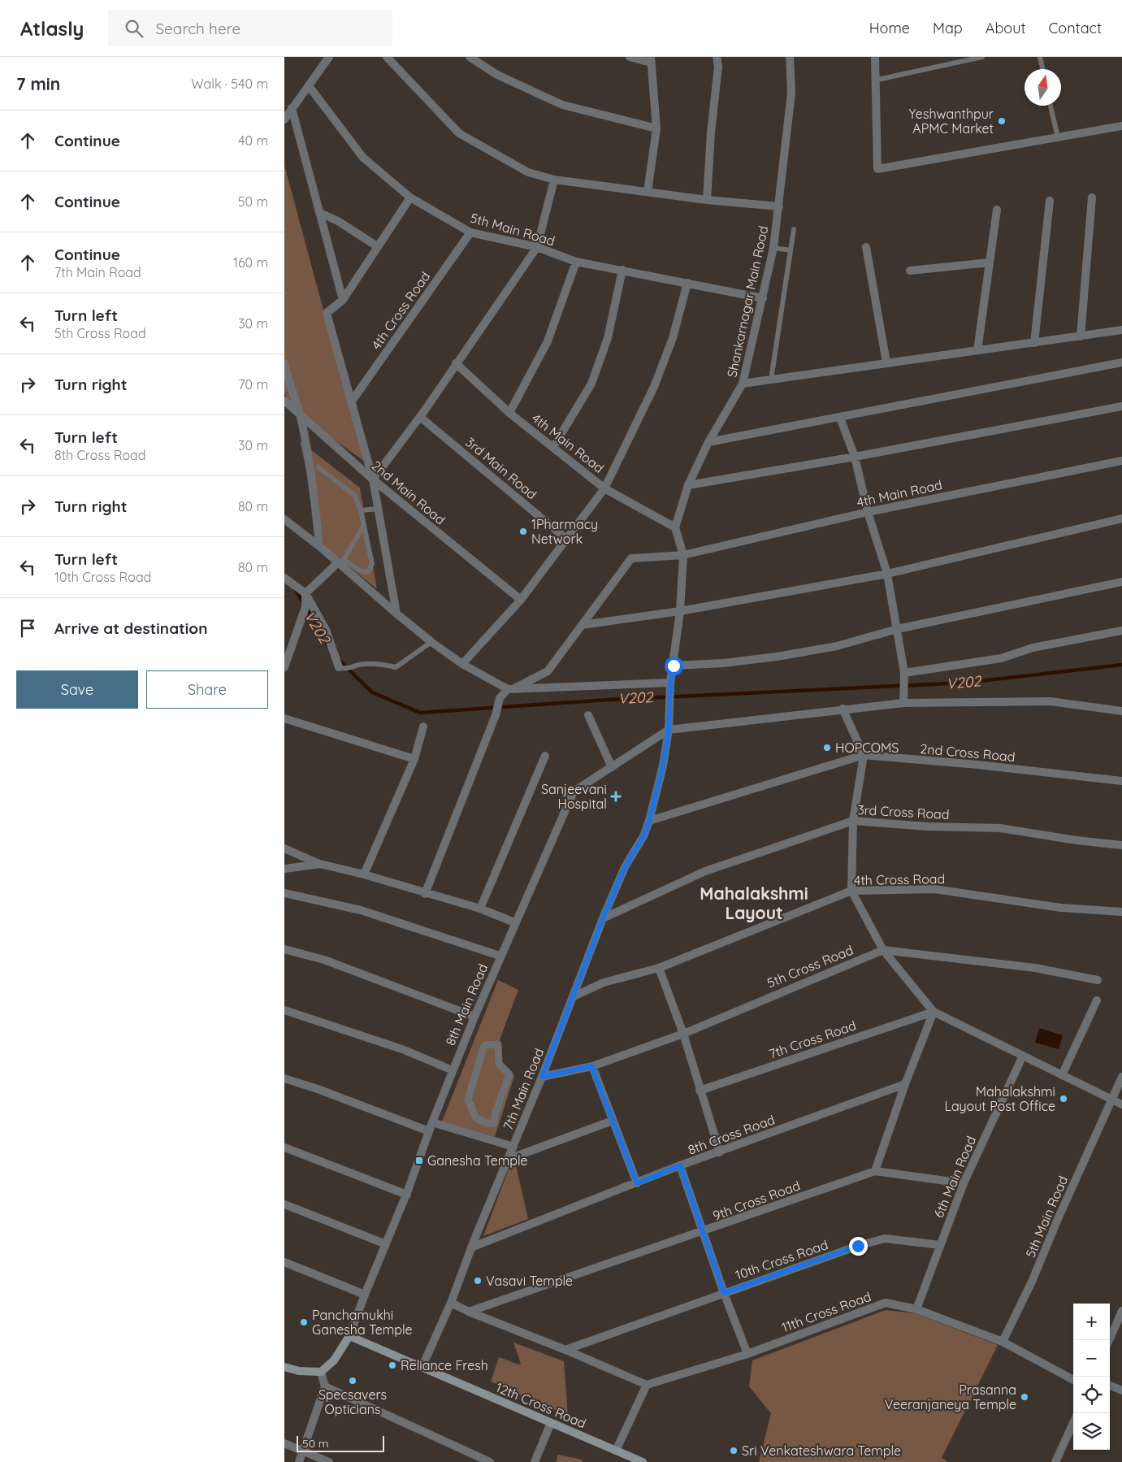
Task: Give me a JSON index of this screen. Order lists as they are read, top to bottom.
{
  "streets": {
    "main road": ["12th Cross Road"],
    "street": [
      "5th Main Road",
      "Shankarnagar Main Road",
      "4th Cross Road",
      "4th Main Road",
      "3rd Main Road",
      "2nd Main Road",
      "2nd Cross Road",
      "3rd Cross Road",
      "5th Cross Road",
      "8th Main Road",
      "7th Cross Road",
      "7th Main Road",
      "8th Cross Road",
      "6th Main Road",
      "9th Cross Road",
      "10th Cross Road",
      "11th Cross Road"
    ]
  },
  "crossings": [
    ["5th Main Road", "Shankarnagar Main Road"],
    ["5th Main Road", "4th Cross Road"],
    ["5th Main Road", "11th Cross Road"],
    ["Shankarnagar Main Road", "4th Main Road"],
    ["4th Cross Road", "7th Main Road"],
    ["2nd Cross Road", "7th Main Road"],
    ["3rd Cross Road", "7th Main Road"],
    ["5th Cross Road", "7th Main Road"],
    ["8th Main Road", "7th Main Road"],
    ["8th Main Road", "12th Cross Road"],
    ["7th Main Road", "8th Cross Road"],
    ["7th Main Road", "12th Cross Road"],
    ["6th Main Road", "9th Cross Road"],
    ["6th Main Road", "10th Cross Road"],
    ["6th Main Road", "11th Cross Road"]
  ],
  "districts": ["Mahalakshmi Layout"],
  "water": ["V202"],
  "places": {
    "other": [
      "Yeshwanthpur APMC Market",
      "1Pharmacy Network",
      "HOPCOMS",
      "Mahalakshmi Layout Post Office",
      "Vasavi Temple",
      "Panchamukhi Ganesha Temple",
      "Reliance Fresh",
      "Specsavers Opticians",
      "Prasanna Veeranjaneya Temple",
      "Sri Venkateshwara Temple"
    ],
    "health": ["Sanjeevani Hospital"],
    "transit": ["Ganesha Temple"]
  },
  "scale_bar": "50 m",
  "north": "top",
  "page": {
    "header": "Atlasly",
    "search": "Search here",
    "nav": [
      "Home",
      "Map",
      "About",
      "Contact"
    ],
    "heading": ["7 min", "Walk · 540 m"],
    "list": [
      ["Continue", "40 m"],
      ["Continue", "50 m"],
      ["Continue", "7th Main Road", "160 m"],
      ["Turn left", "5th Cross Road", "30 m"],
      ["Turn right", "70 m"],
      ["Turn left", "8th Cross Road", "30 m"],
      ["Turn right", "80 m"],
      ["Turn left", "10th Cross Road", "80 m"],
      "Arrive at destination"
    ],
    "buttons": ["Save", "Share"],
    "map_buttons": ["+", "−"],
    "scale": "50 m"
  }
}
